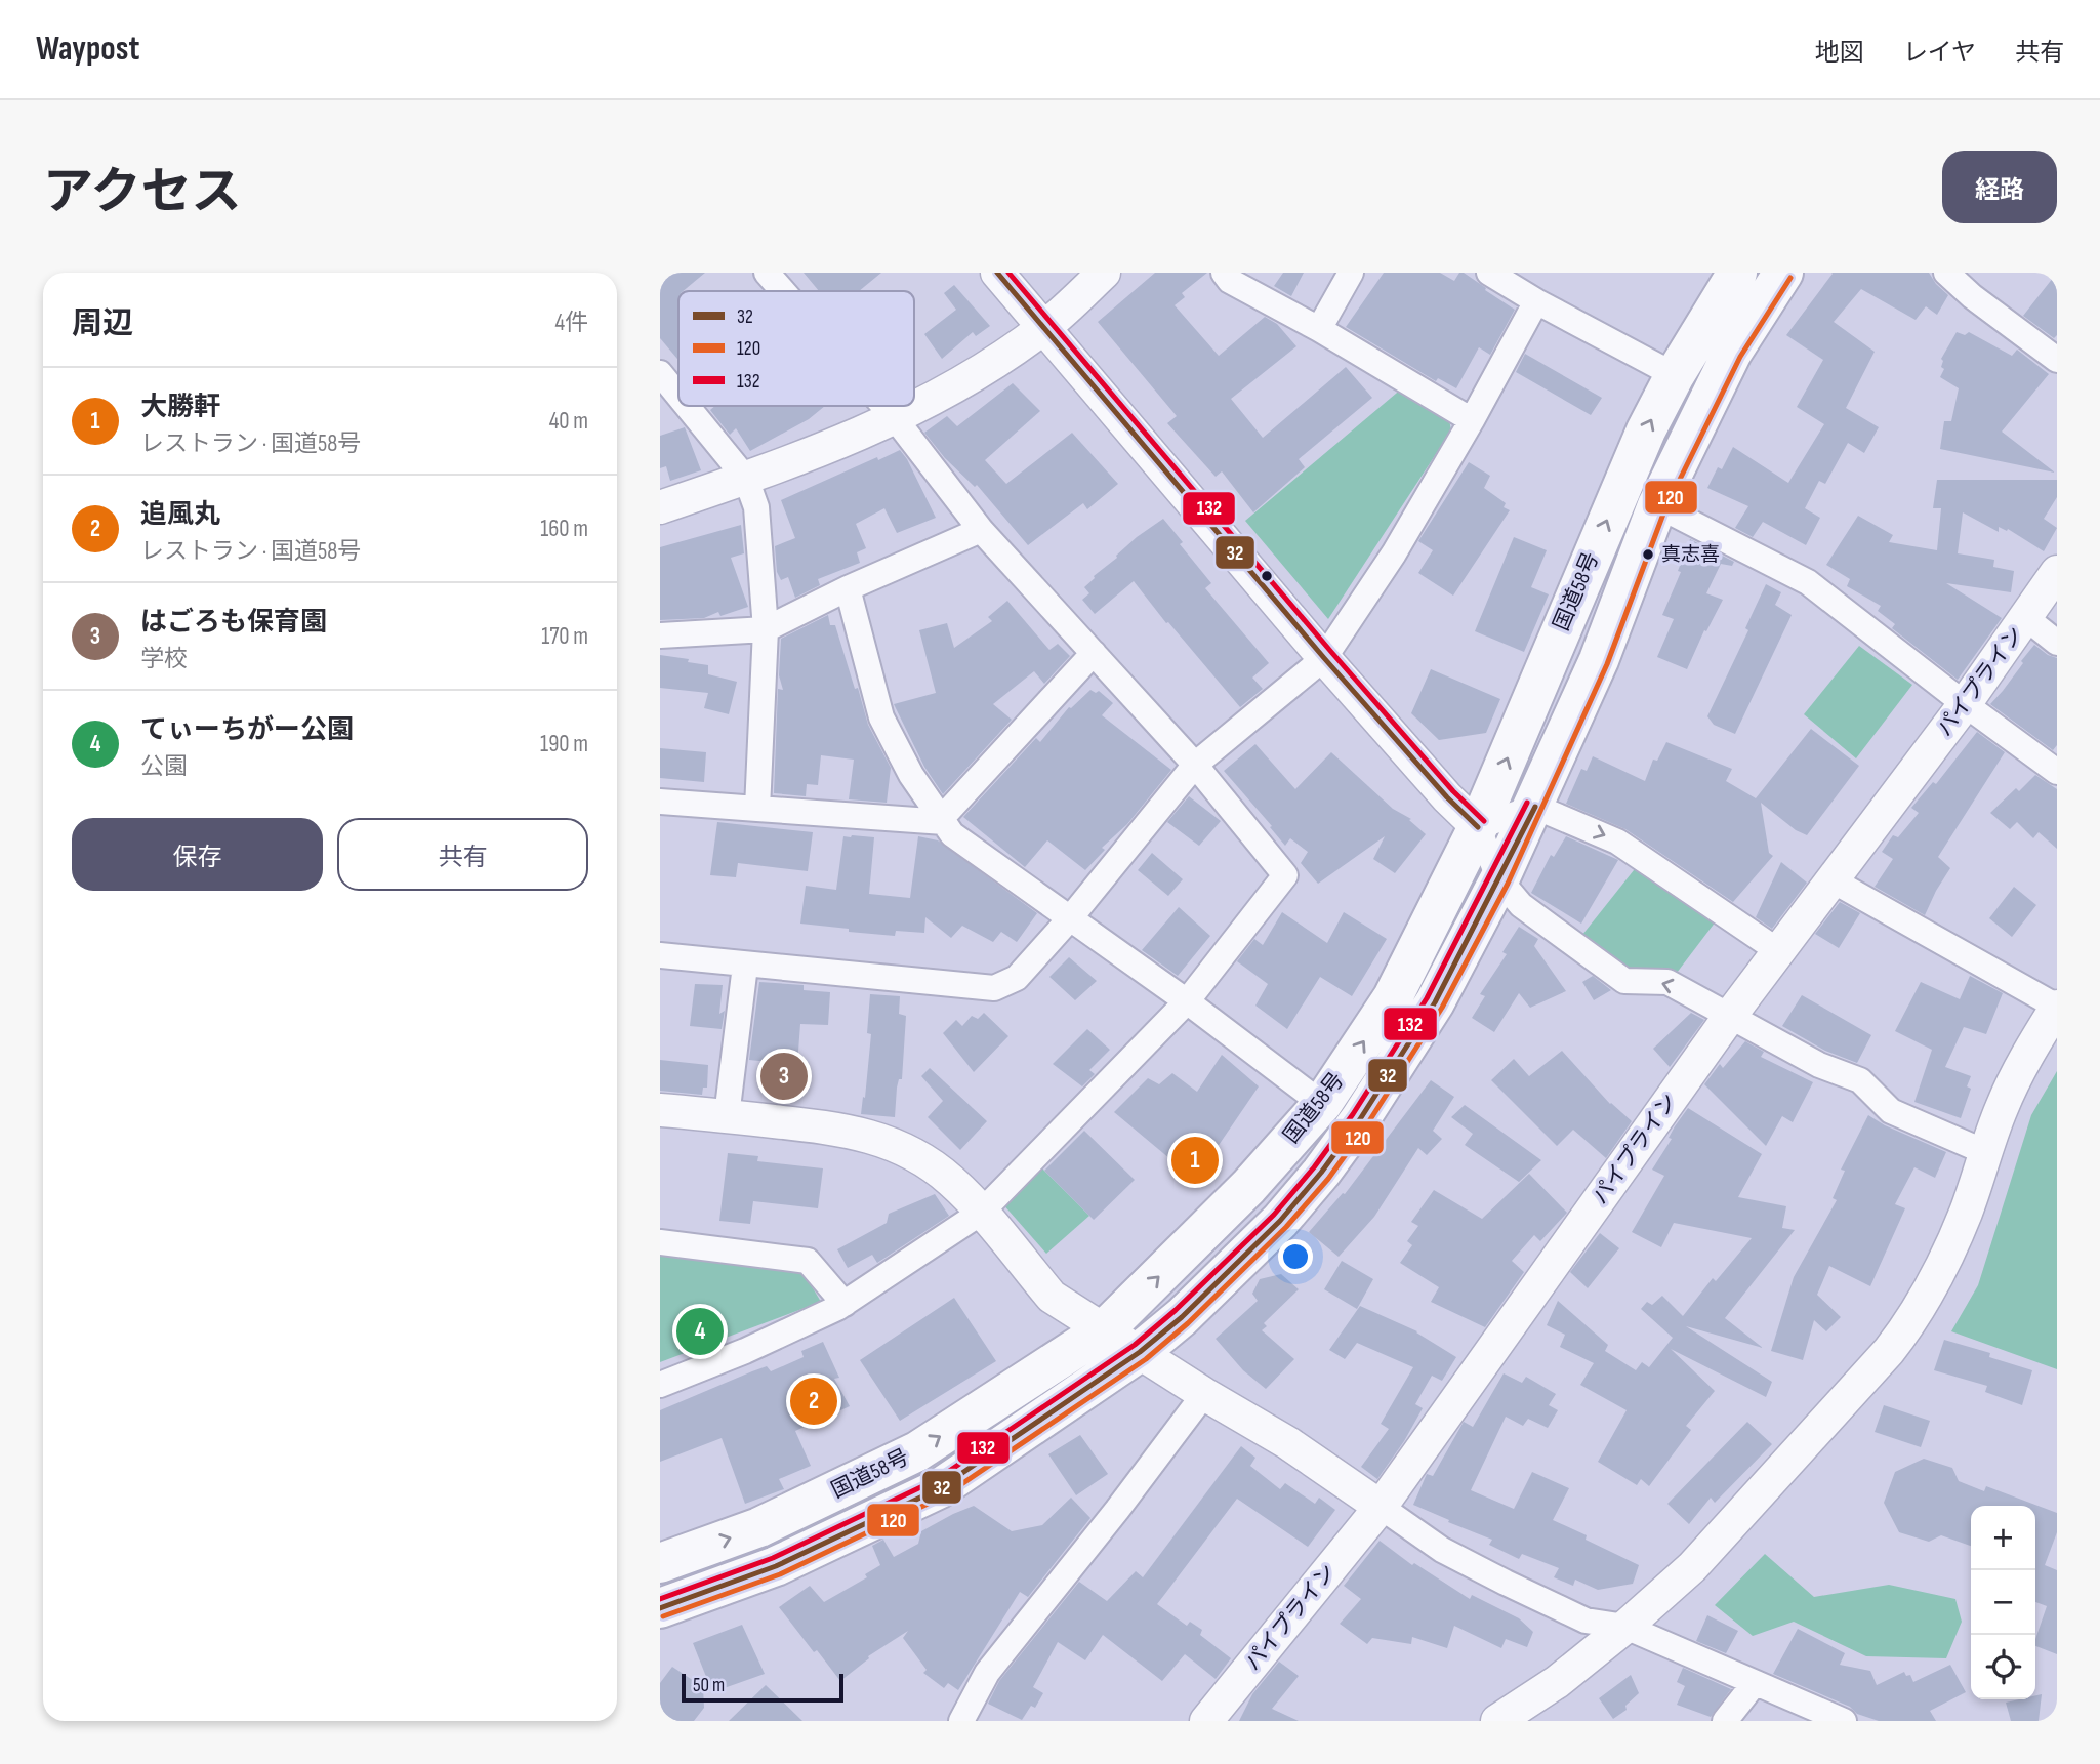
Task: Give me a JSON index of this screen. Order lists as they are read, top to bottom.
{
  "streets": {
    "highway": ["国道58号"],
    "street": ["パイプライン"]
  },
  "places": ["真志喜"],
  "lines": ["transit line 32", "transit line 132", "transit line 120"],
  "legend": ["32", "120", "132"],
  "scale_bar": "50 m",
  "page": {
    "header": "Waypost",
    "nav": ["地図", "レイヤ", "共有"],
    "title": "アクセス",
    "buttons": [
      "経路",
      ["保存", "共有"]
    ],
    "heading": ["周辺", "4件"],
    "list": [
      {
        "mark": "1",
        "name": "大勝軒",
        "note": "レストラン · 国道58号",
        "value": "40 m"
      },
      {
        "mark": "2",
        "name": "追風丸",
        "note": "レストラン · 国道58号",
        "value": "160 m"
      },
      {
        "mark": "3",
        "name": "はごろも保育園",
        "note": "学校",
        "value": "170 m"
      },
      {
        "mark": "4",
        "name": "てぃーちがー公園",
        "note": "公園",
        "value": "190 m"
      }
    ],
    "pins": [
      "3",
      "1",
      "4",
      "2"
    ],
    "map_buttons": ["+", "−"],
    "scale": "50 m"
  }
}
